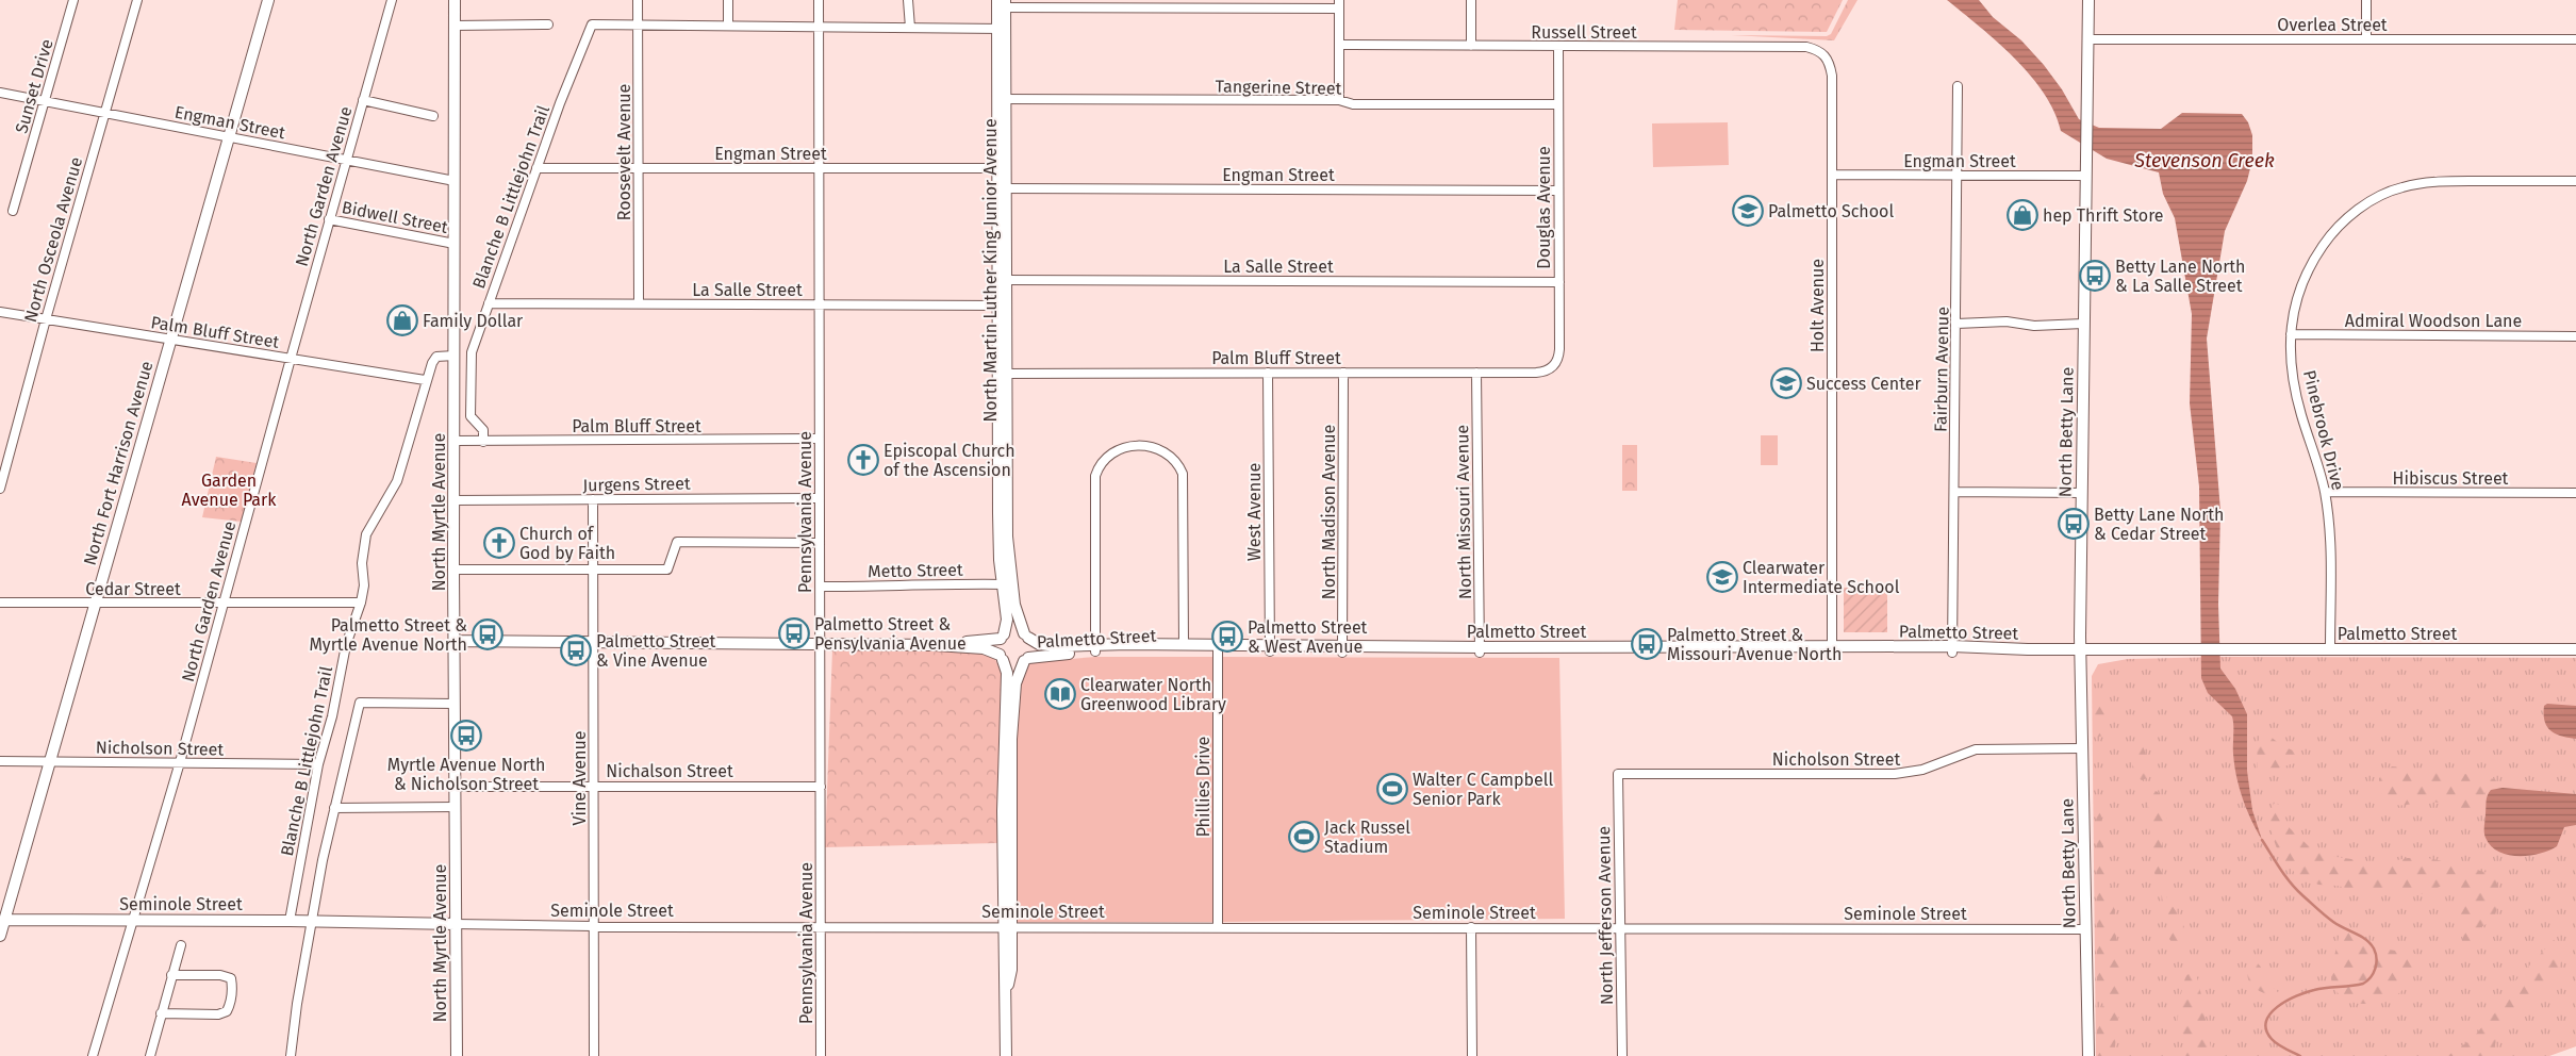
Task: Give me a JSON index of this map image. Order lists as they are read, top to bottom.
{
  "streets": {
    "street": [
      "Overlea Street",
      "Russell Street",
      "Sunset Drive",
      "Tangerine Street",
      "Engman Street",
      "Roosevelt Avenue",
      "North Garden Avenue",
      "Blanche B Littlejohn Trail",
      "Douglas Avenue",
      "Bidwell Street",
      "North Osceola Avenue",
      "La Salle Street",
      "North Martin Luther King Junior Avenue",
      "Holt Avenue",
      "Admiral Woodson Lane",
      "Palm Bluff Street",
      "Fairburn Avenue",
      "Pinebrook Drive",
      "North Betty Lane",
      "North Fort Harrison Avenue",
      "Hibiscus Street",
      "Jurgens Street",
      "North Myrtle Avenue",
      "Pennsylvania Avenue",
      "West Avenue",
      "North Madison Avenue",
      "North Missouri Avenue",
      "Metto Street",
      "Cedar Street",
      "Palmetto Street",
      "Nicholson Street",
      "Nichalson Street",
      "Vine Avenue",
      "Phillies Drive",
      "Seminole Street",
      "North Jefferson Avenue"
    ]
  },
  "crossings": [
    ["Overlea Street", "North Betty Lane"],
    ["Russell Street", "Douglas Avenue"],
    ["Russell Street", "Holt Avenue"],
    ["Sunset Drive", "Engman Street"],
    ["Tangerine Street", "Douglas Avenue"],
    ["Tangerine Street", "North Martin Luther King Junior Avenue"],
    ["Engman Street", "Roosevelt Avenue"],
    ["Engman Street", "North Garden Avenue"],
    ["Engman Street", "Blanche B Littlejohn Trail"],
    ["Engman Street", "Douglas Avenue"],
    ["Engman Street", "North Osceola Avenue"],
    ["Engman Street", "North Martin Luther King Junior Avenue"],
    ["Engman Street", "Holt Avenue"],
    ["Engman Street", "Fairburn Avenue"],
    ["Engman Street", "North Betty Lane"],
    ["Engman Street", "North Fort Harrison Avenue"],
    ["Engman Street", "North Myrtle Avenue"],
    ["Engman Street", "Pennsylvania Avenue"],
    ["Roosevelt Avenue", "Blanche B Littlejohn Trail"],
    ["Roosevelt Avenue", "La Salle Street"],
    ["North Garden Avenue", "Bidwell Street"],
    ["North Garden Avenue", "Palm Bluff Street"],
    ["North Garden Avenue", "Cedar Street"],
    ["North Garden Avenue", "Nicholson Street"],
    ["North Garden Avenue", "Seminole Street"],
    ["Blanche B Littlejohn Trail", "La Salle Street"],
    ["Blanche B Littlejohn Trail", "Palm Bluff Street"],
    ["Blanche B Littlejohn Trail", "North Myrtle Avenue"],
    ["Blanche B Littlejohn Trail", "Cedar Street"],
    ["Blanche B Littlejohn Trail", "Nicholson Street"],
    ["Blanche B Littlejohn Trail", "Seminole Street"],
    ["Douglas Avenue", "La Salle Street"],
    ["Douglas Avenue", "Palm Bluff Street"],
    ["Bidwell Street", "North Myrtle Avenue"],
    ["North Osceola Avenue", "Palm Bluff Street"],
    ["La Salle Street", "North Martin Luther King Junior Avenue"],
    ["La Salle Street", "Pennsylvania Avenue"],
    ["North Martin Luther King Junior Avenue", "Palm Bluff Street"],
    ["North Martin Luther King Junior Avenue", "Metto Street"],
    ["North Martin Luther King Junior Avenue", "Palmetto Street"],
    ["Holt Avenue", "Palmetto Street"],
    ["Admiral Woodson Lane", "Pinebrook Drive"],
    ["Palm Bluff Street", "North Fort Harrison Avenue"],
    ["Palm Bluff Street", "North Myrtle Avenue"],
    ["Palm Bluff Street", "Pennsylvania Avenue"],
    ["Palm Bluff Street", "West Avenue"],
    ["Palm Bluff Street", "North Madison Avenue"],
    ["Palm Bluff Street", "North Missouri Avenue"],
    ["Fairburn Avenue", "Palmetto Street"],
    ["Pinebrook Drive", "Hibiscus Street"],
    ["Pinebrook Drive", "Palmetto Street"],
    ["North Betty Lane", "Palmetto Street"],
    ["North Betty Lane", "Nicholson Street"],
    ["North Betty Lane", "Seminole Street"],
    ["North Fort Harrison Avenue", "Cedar Street"],
    ["North Fort Harrison Avenue", "Nicholson Street"],
    ["North Fort Harrison Avenue", "Seminole Street"],
    ["Jurgens Street", "North Myrtle Avenue"],
    ["Jurgens Street", "Pennsylvania Avenue"],
    ["Jurgens Street", "Vine Avenue"],
    ["North Myrtle Avenue", "Nichalson Street"],
    ["North Myrtle Avenue", "Seminole Street"],
    ["Pennsylvania Avenue", "Metto Street"],
    ["Pennsylvania Avenue", "Nichalson Street"],
    ["Pennsylvania Avenue", "Seminole Street"],
    ["West Avenue", "Palmetto Street"],
    ["North Madison Avenue", "Palmetto Street"],
    ["North Missouri Avenue", "Palmetto Street"],
    ["Palmetto Street", "Phillies Drive"],
    ["Nicholson Street", "North Jefferson Avenue"],
    ["Nichalson Street", "Vine Avenue"],
    ["Vine Avenue", "Seminole Street"],
    ["Phillies Drive", "Seminole Street"],
    ["Seminole Street", "North Jefferson Avenue"]
  ],
  "water": ["Stevenson Creek"],
  "parks": ["Garden Avenue Park"],
  "places": {
    "school or university": ["Palmetto School", "Success Center", "Clearwater Intermediate School"],
    "shop": ["hep Thrift Store", "Family Dollar"],
    "bus stop": [
      "Betty Lane North & La Salle Street",
      "Betty Lane North & Cedar Street",
      "Palmetto Street & Pensylvania Avenue",
      "Palmetto Street & Myrtle Avenue North",
      "Palmetto Street & West Avenue",
      "Palmetto Street & Missouri Avenue North",
      "Palmetto Street & Vine Avenue",
      "Myrtle Avenue North & Nicholson Street"
    ],
    "church": ["Episcopal Church of the Ascension", "Church of God by Faith"],
    "library": ["Clearwater North Greenwood Library"],
    "sports": ["Walter C Campbell Senior Park", "Jack Russel Stadium"]
  }
}
